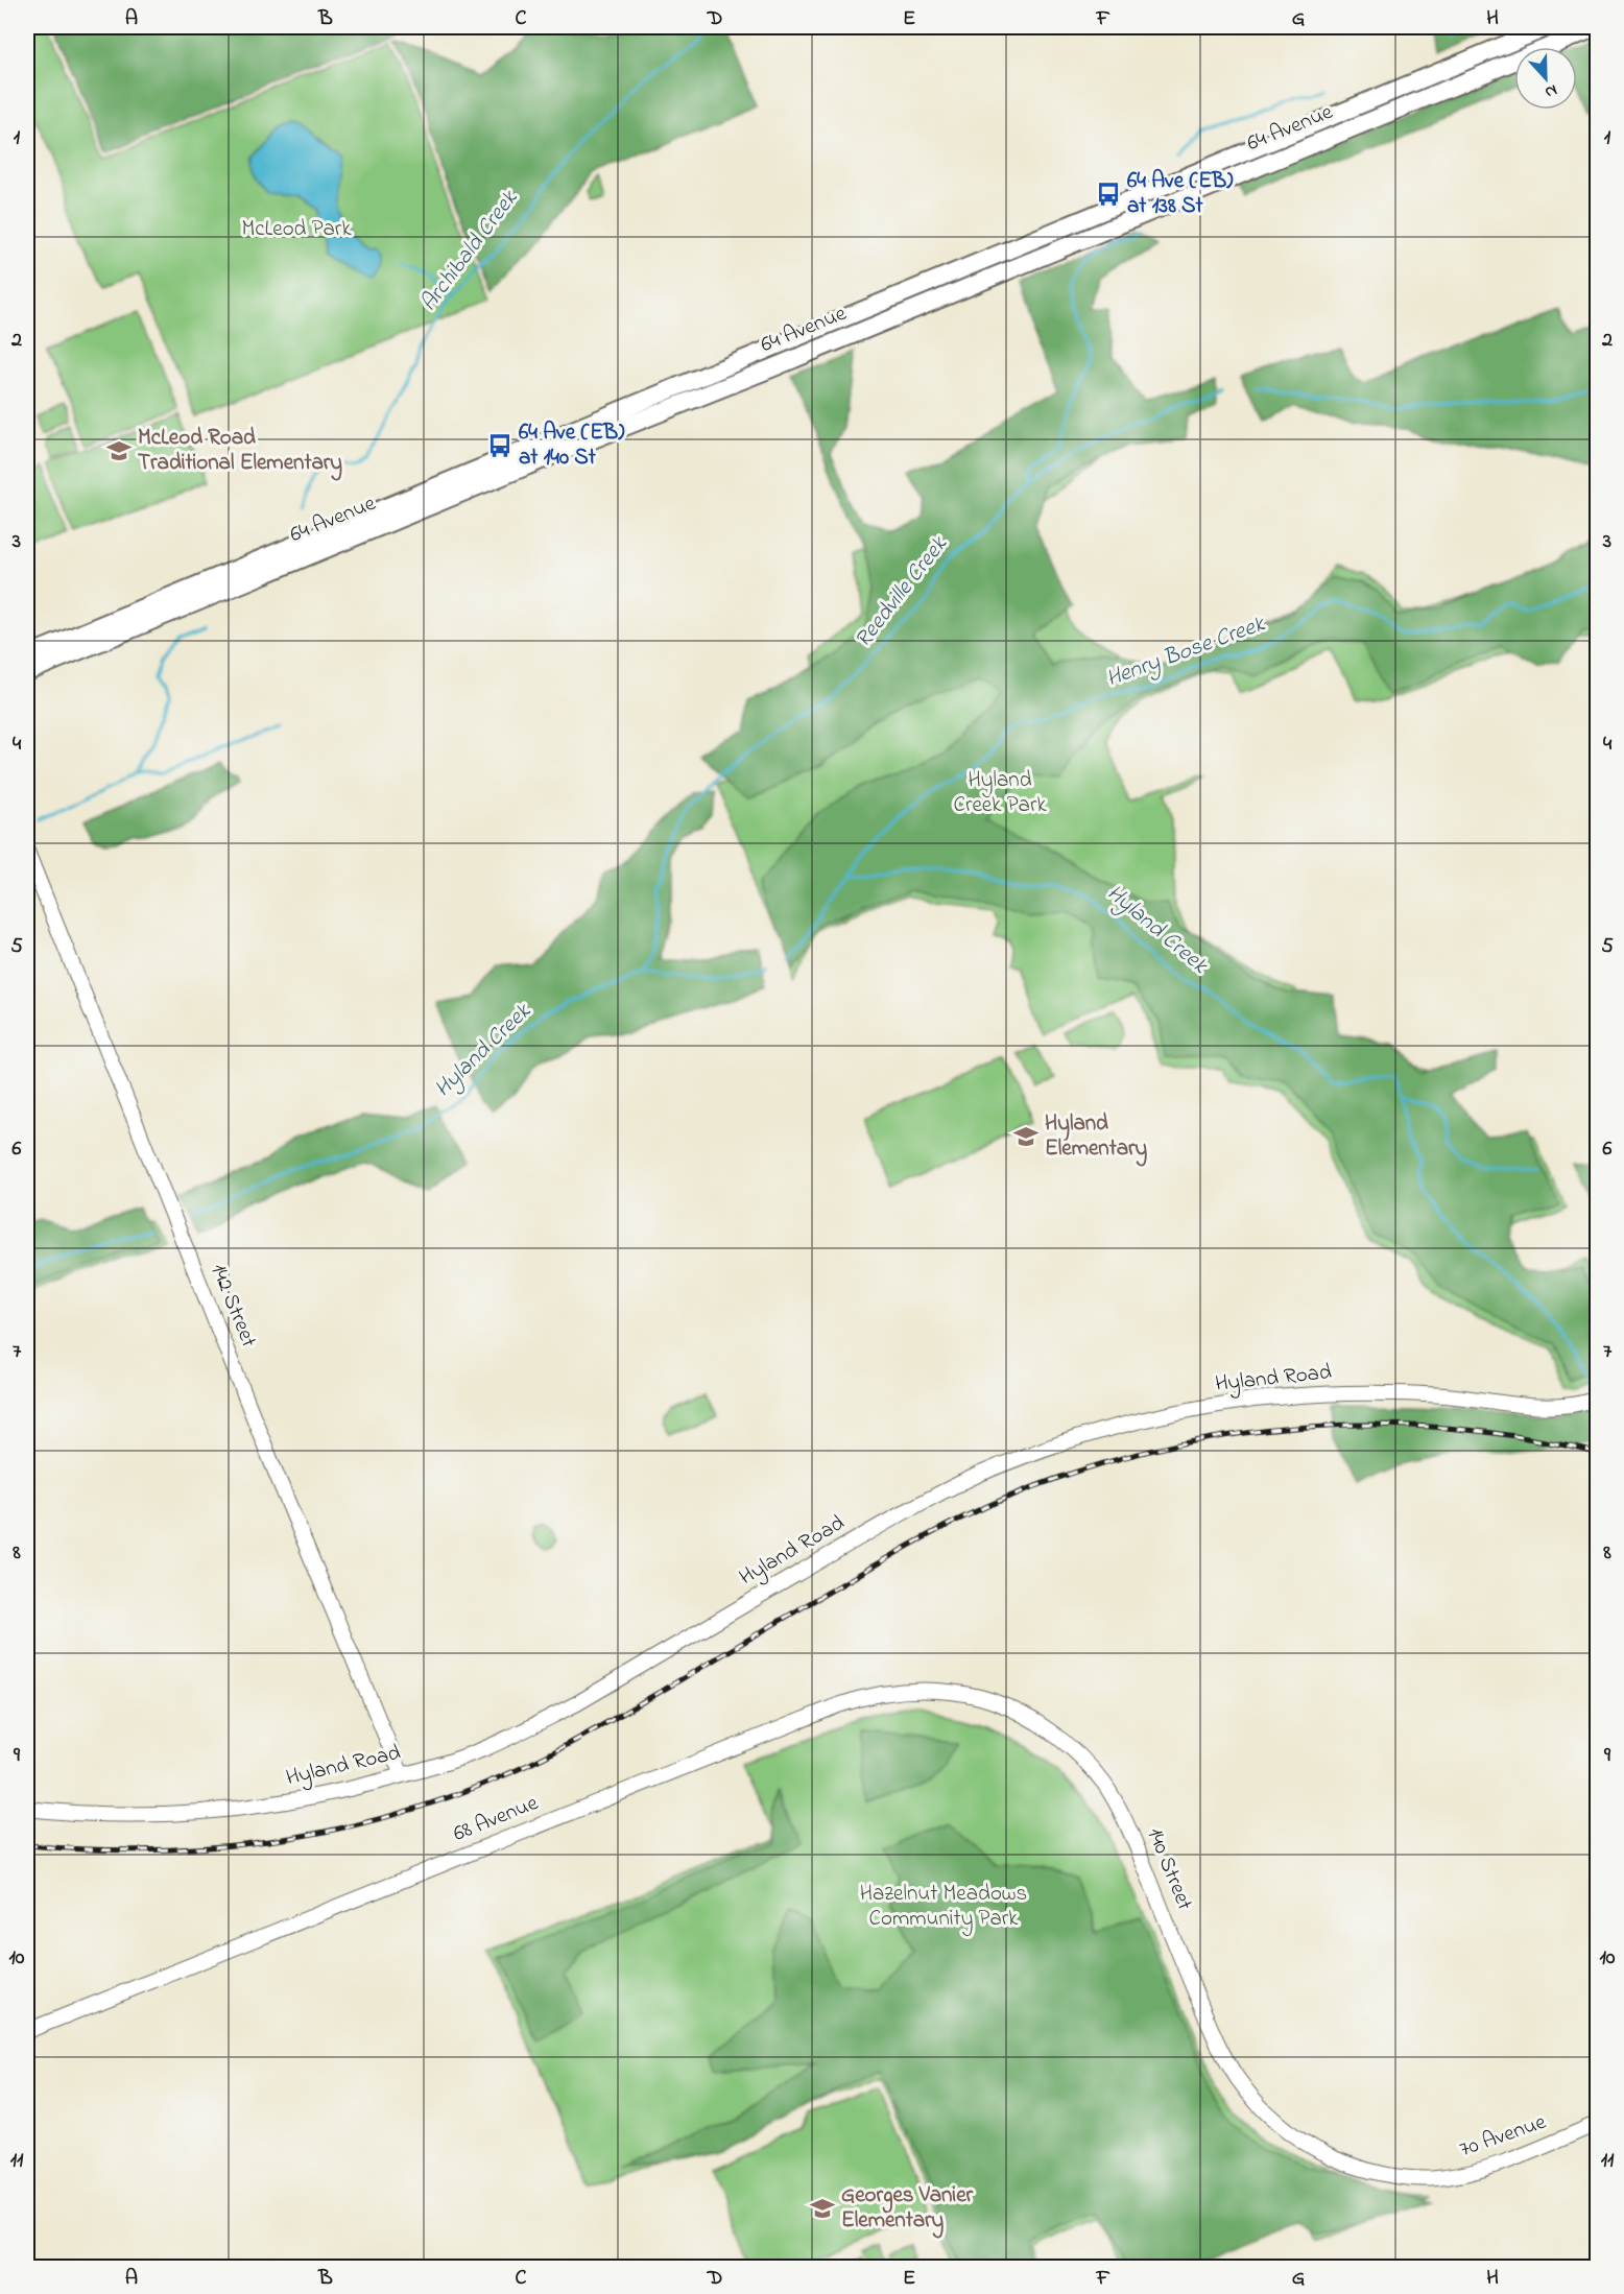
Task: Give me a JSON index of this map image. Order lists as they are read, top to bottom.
{
  "streets": {
    "main road": ["64 Avenue"],
    "street": [
      "142 Street",
      "Hyland Road",
      "68 Avenue",
      "140 Street",
      "70 Avenue"
    ]
  },
  "crossings": [
    ["142 Street", "Hyland Road"],
    ["68 Avenue", "140 Street"],
    ["140 Street", "70 Avenue"]
  ],
  "water": [
    "Archibald Creek",
    "Reedville Creek",
    "Henry Bose Creek",
    "Hyland Creek"
  ],
  "parks": ["McLeod Park", "Hyland Creek Park", "Hazelnut Meadows Community Park"],
  "places": {
    "bus stop": ["64 Ave (EB) at 138 St", "64 Ave (EB) at 140 St"],
    "school or university": ["McLeod Road Traditional Elementary", "Hyland Elementary", "Georges Vanier Elementary"]
  },
  "north": "bottom",
  "grid": {
    "columns": [
      "A",
      "B",
      "C",
      "D",
      "E",
      "F",
      "G",
      "H"
    ],
    "rows": [
      "1",
      "2",
      "3",
      "4",
      "5",
      "6",
      "7",
      "8",
      "9",
      "10",
      "11"
    ]
  }
}
